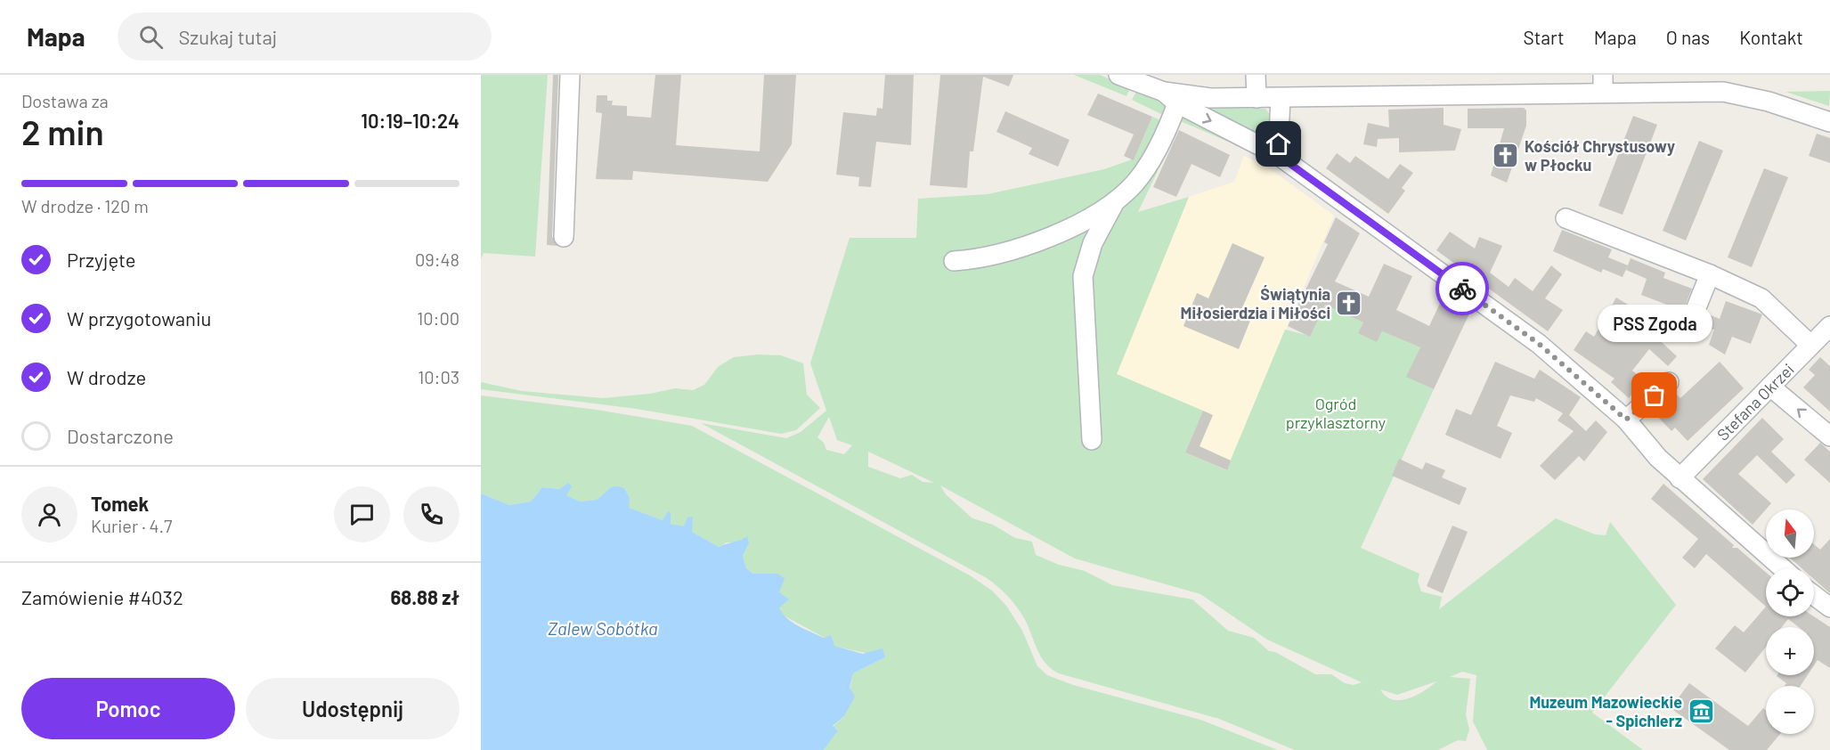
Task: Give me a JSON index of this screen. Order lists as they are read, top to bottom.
{
  "streets": {
    "street": ["Stefana Okrzei"]
  },
  "water": ["Zalew Sobótka"],
  "parks": ["Ogród przyklasztorny"],
  "places": {
    "church": ["Kościół Chrystusowy w Płocku", "Świątynia Miłosierdzia i Miłości"],
    "other": ["PSS Zgoda"],
    "museum": ["Muzeum Mazowieckie - Spichlerz"]
  },
  "north": "top",
  "page": {
    "header": "Mapa",
    "search": "Szukaj tutaj",
    "nav": [
      "Start",
      "Mapa",
      "O nas",
      "Kontakt"
    ],
    "heading": ["2 min", "Dostawa za", "10:19–10:24"],
    "panel": [
      "Tomek",
      "Kurier · 4.7",
      "Zamówienie #4032",
      "68.88 zł"
    ],
    "bar": "W drodze · 120 m",
    "list": [
      ["Przyjęte", "09:48"],
      ["W przygotowaniu", "10:00"],
      ["W drodze", "10:03"],
      "Dostarczone"
    ],
    "bubble": "PSS Zgoda",
    "map_buttons": ["+", "−"],
    "buttons": ["Pomoc", "Udostępnij"]
  }
}
